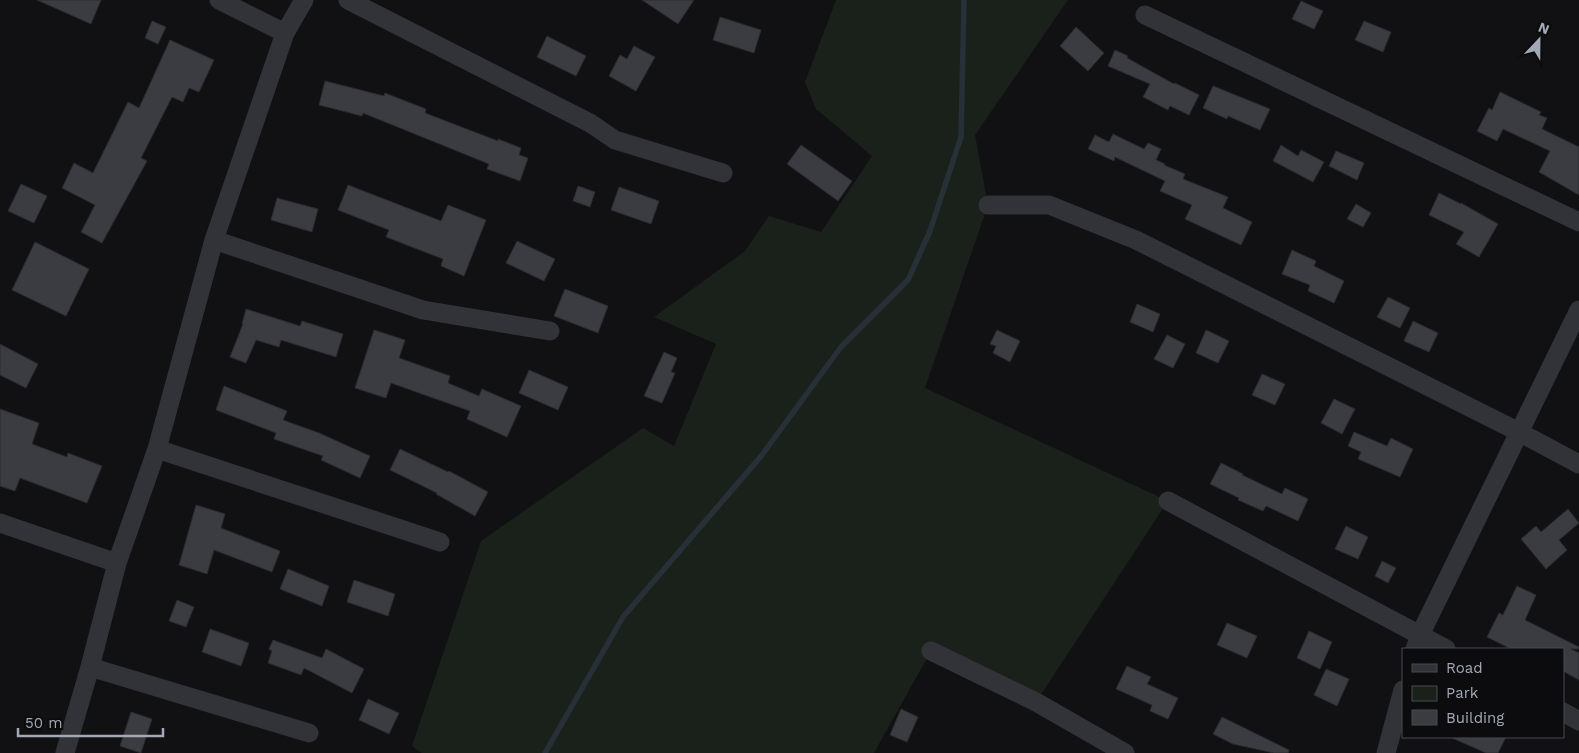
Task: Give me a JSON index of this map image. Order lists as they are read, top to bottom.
{
  "legend": ["Road", "Park", "Building"],
  "scale_bar": "50 m",
  "north": "top"
}
